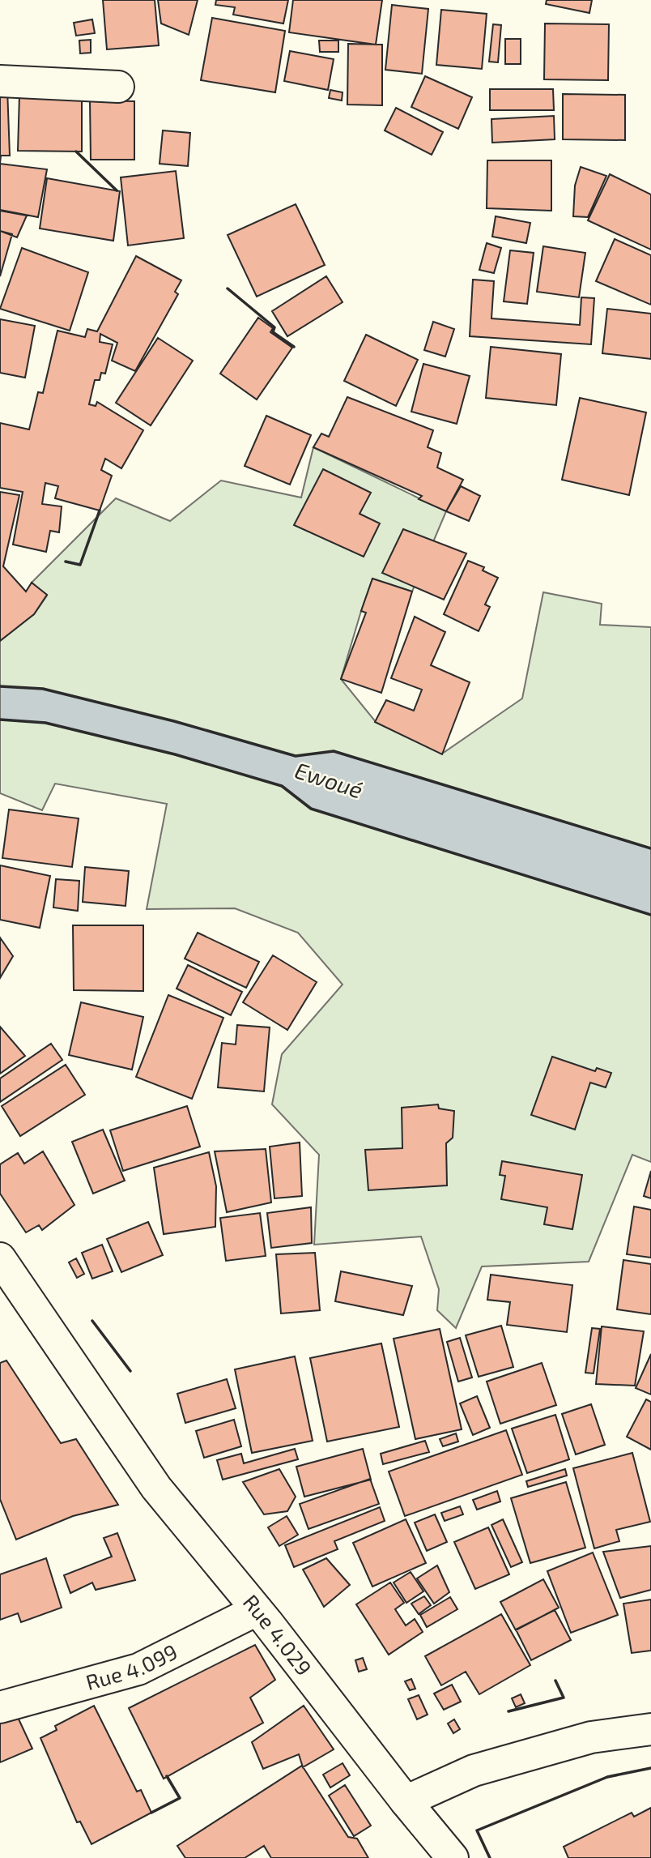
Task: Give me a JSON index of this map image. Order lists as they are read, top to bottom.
{
  "streets": {
    "street": ["Rue 4.029", "Rue 4.099"]
  },
  "crossings": [
    ["Rue 4.029", "Rue 4.099"]
  ],
  "water": ["Ewoué"]
}
